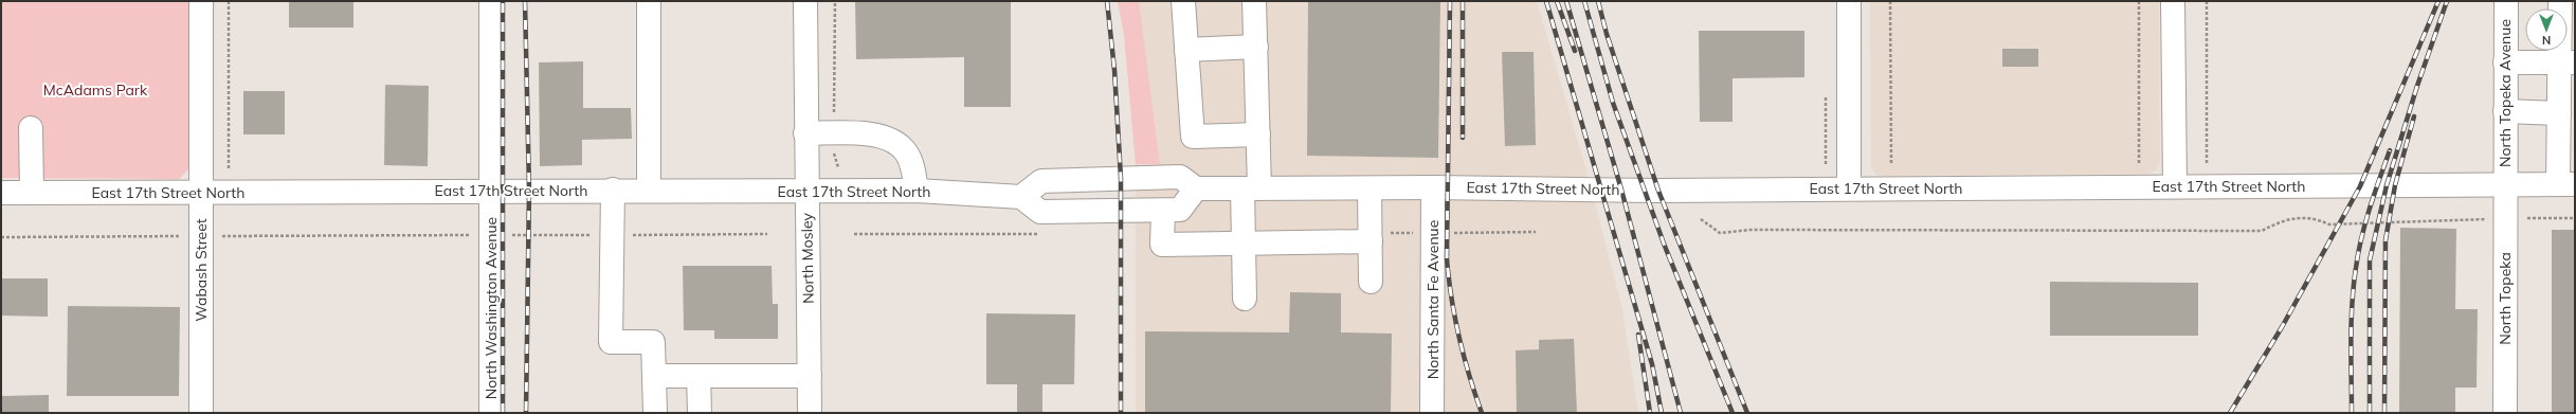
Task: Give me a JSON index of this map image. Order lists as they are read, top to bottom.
{
  "streets": {
    "street": [
      "North Topeka Avenue",
      "East 17th Street North",
      "North Mosley",
      "Wabash Street",
      "North Topeka",
      "North Santa Fe Avenue",
      "North Washington Avenue"
    ]
  },
  "crossings": [
    ["North Topeka Avenue", "East 17th Street North"],
    ["North Topeka Avenue", "North Topeka"],
    ["East 17th Street North", "North Mosley"],
    ["East 17th Street North", "Wabash Street"],
    ["East 17th Street North", "North Topeka"],
    ["East 17th Street North", "North Santa Fe Avenue"],
    ["East 17th Street North", "North Washington Avenue"]
  ],
  "parks": ["McAdams Park"],
  "north": "bottom"
}
